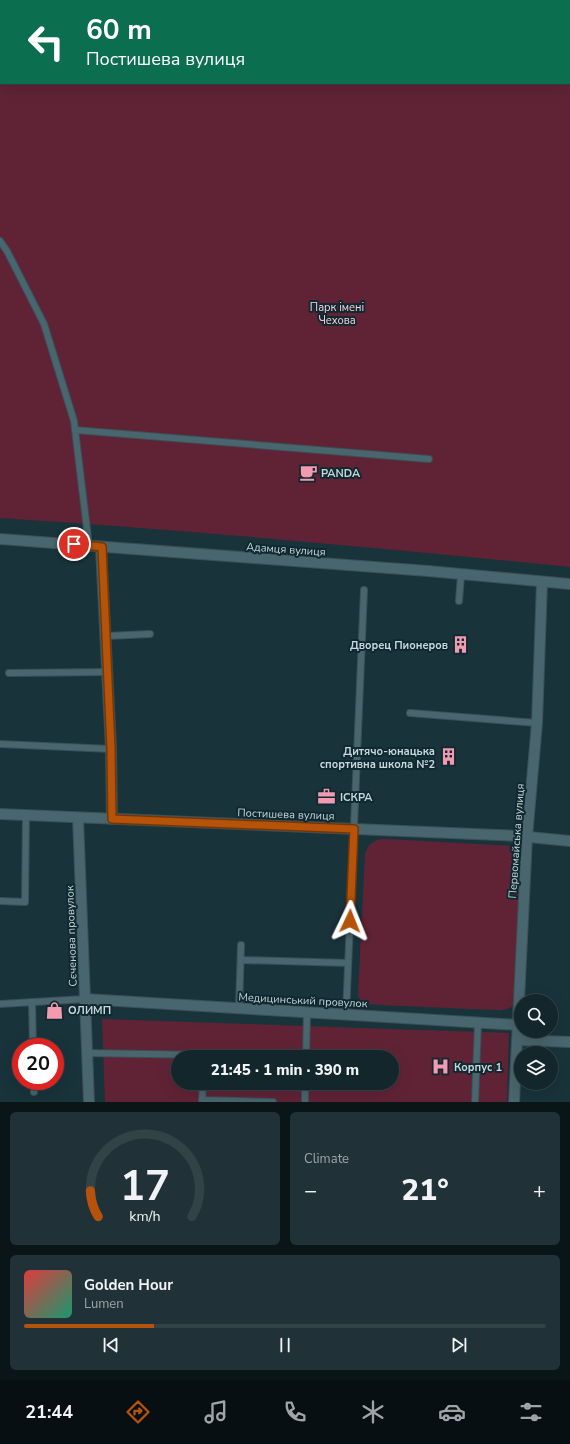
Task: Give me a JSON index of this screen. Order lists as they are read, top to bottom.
{
  "streets": {
    "street": [
      "Адамця вулиця",
      "Постишева вулиця",
      "Первомайська вулиця",
      "Сєченова провулок",
      "Медицинський провулок"
    ]
  },
  "crossings": [
    ["Адамця вулиця", "Первомайська вулиця"],
    ["Постишева вулиця", "Первомайська вулиця"],
    ["Постишева вулиця", "Сєченова провулок"],
    ["Сєченова провулок", "Медицинський провулок"]
  ],
  "parks": ["Парк імені Чехова"],
  "places": {
    "cafe": ["PANDA"],
    "building": ["Дворец Пионеров", "Дитячо-юнацька спортивна школа №2"],
    "office": ["ІСКРА"],
    "shop": ["ОЛИМП"],
    "hospital": ["Корпус 1"]
  },
  "page": {
    "turn": ["60 m", "Постишева вулиця"],
    "limit": "20",
    "trip": "21:45 · 1 min · 390 m",
    "tile": "Climate",
    "heat": ["−", "21°", "+"],
    "song": ["Golden Hour", "Lumen"],
    "tabs": "21:44",
    "gauge": ["17", "km/h"]
  }
}
